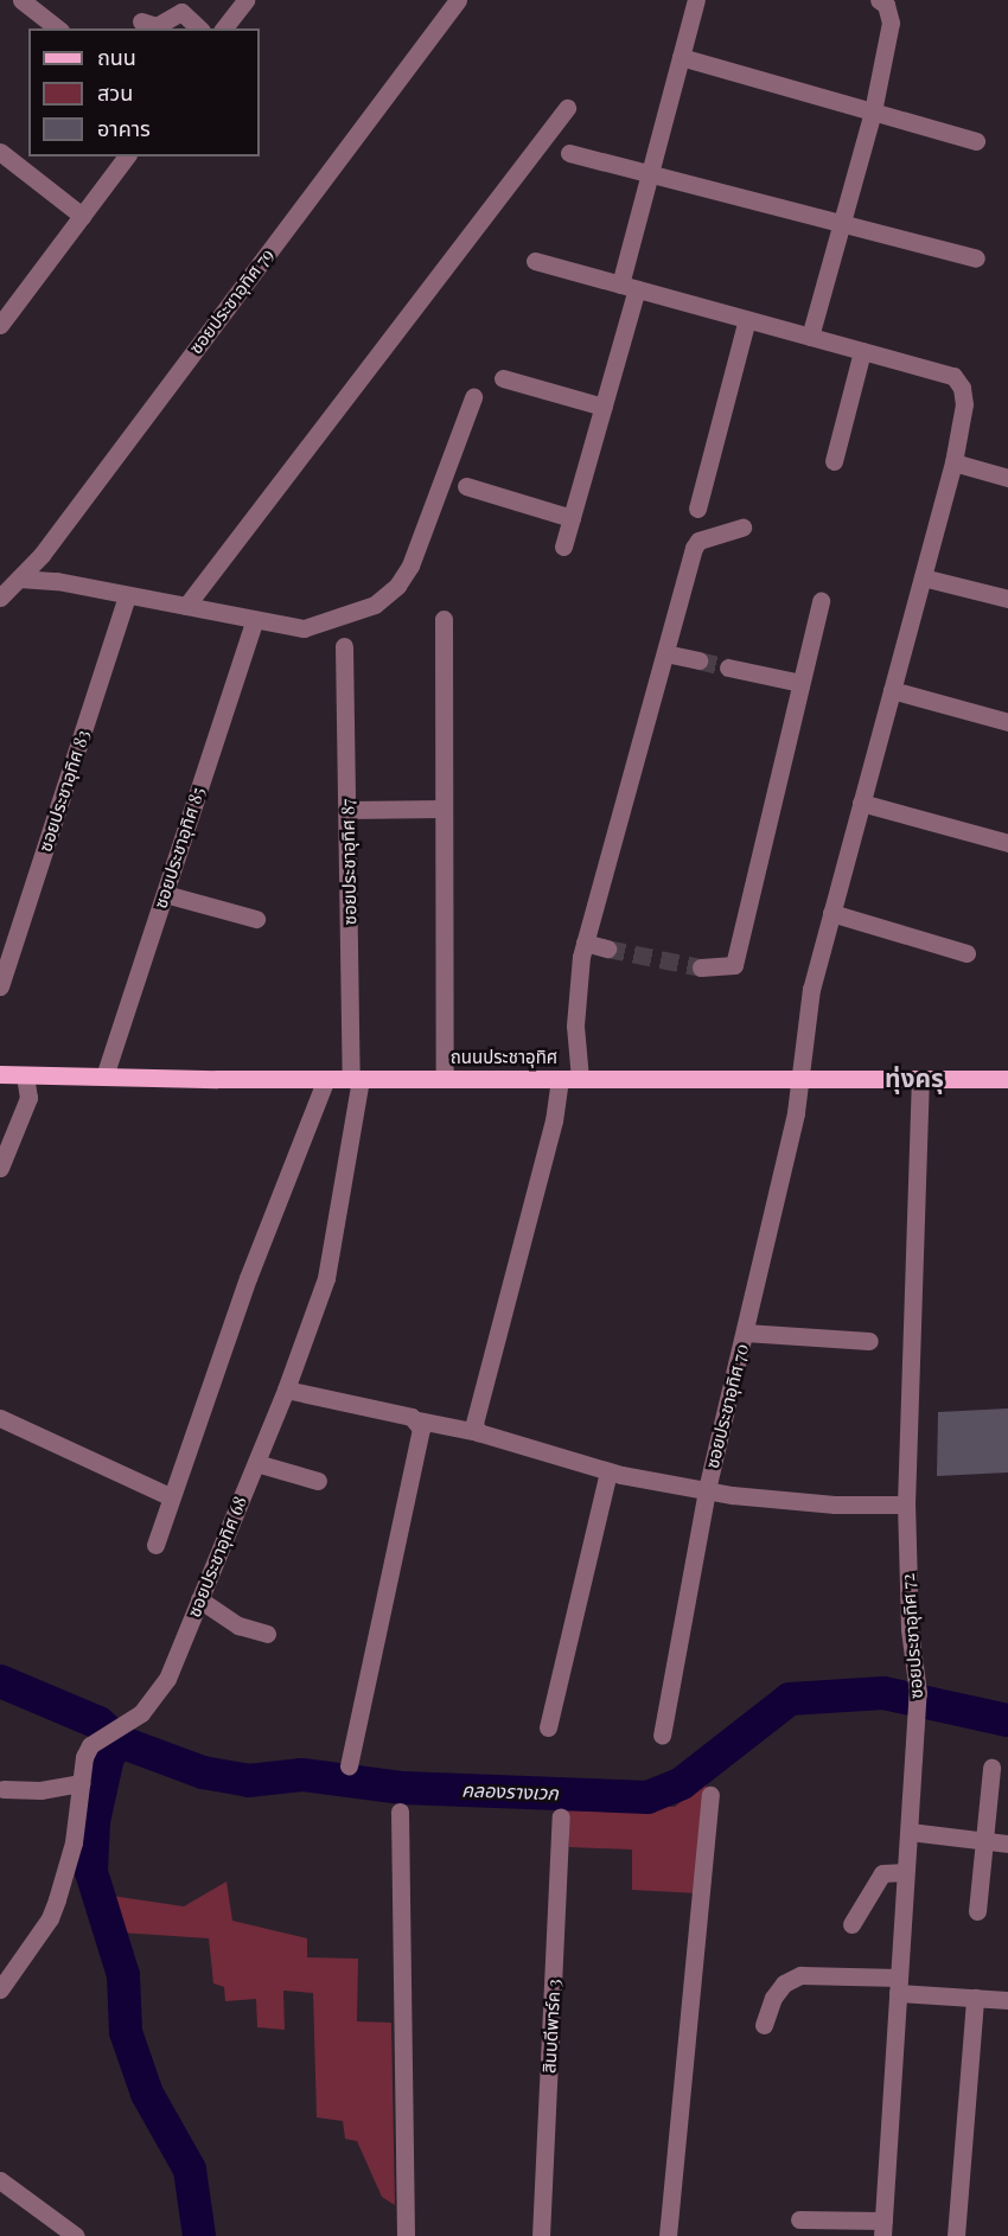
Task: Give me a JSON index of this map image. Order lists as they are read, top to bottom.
{
  "streets": {
    "main road": ["ถนนประชาอุทิศ"],
    "street": [
      "ซอยประชาอุทิศ 79",
      "ซอยประชาอุทิศ 83",
      "ซอยประชาอุทิศ 85",
      "ซอยประชาอุทิศ 87",
      "ซอยประชาอุทิศ 70",
      "ซอยประชาอุทิศ 68",
      "ซอยประชาอุทิศ 72",
      "สินบดีพาร์ค 3"
    ]
  },
  "crossings": [
    ["ซอยประชาอุทิศ 85", "ถนนประชาอุทิศ"],
    ["ซอยประชาอุทิศ 87", "ถนนประชาอุทิศ"],
    ["ซอยประชาอุทิศ 87", "ซอยประชาอุทิศ 68"],
    ["ถนนประชาอุทิศ", "ซอยประชาอุทิศ 70"],
    ["ถนนประชาอุทิศ", "ซอยประชาอุทิศ 68"],
    ["ถนนประชาอุทิศ", "ซอยประชาอุทิศ 72"]
  ],
  "districts": ["ทุ่งครุ"],
  "water": ["คลองรางเวก"],
  "legend": ["ถนน", "สวน", "อาคาร"]
}
